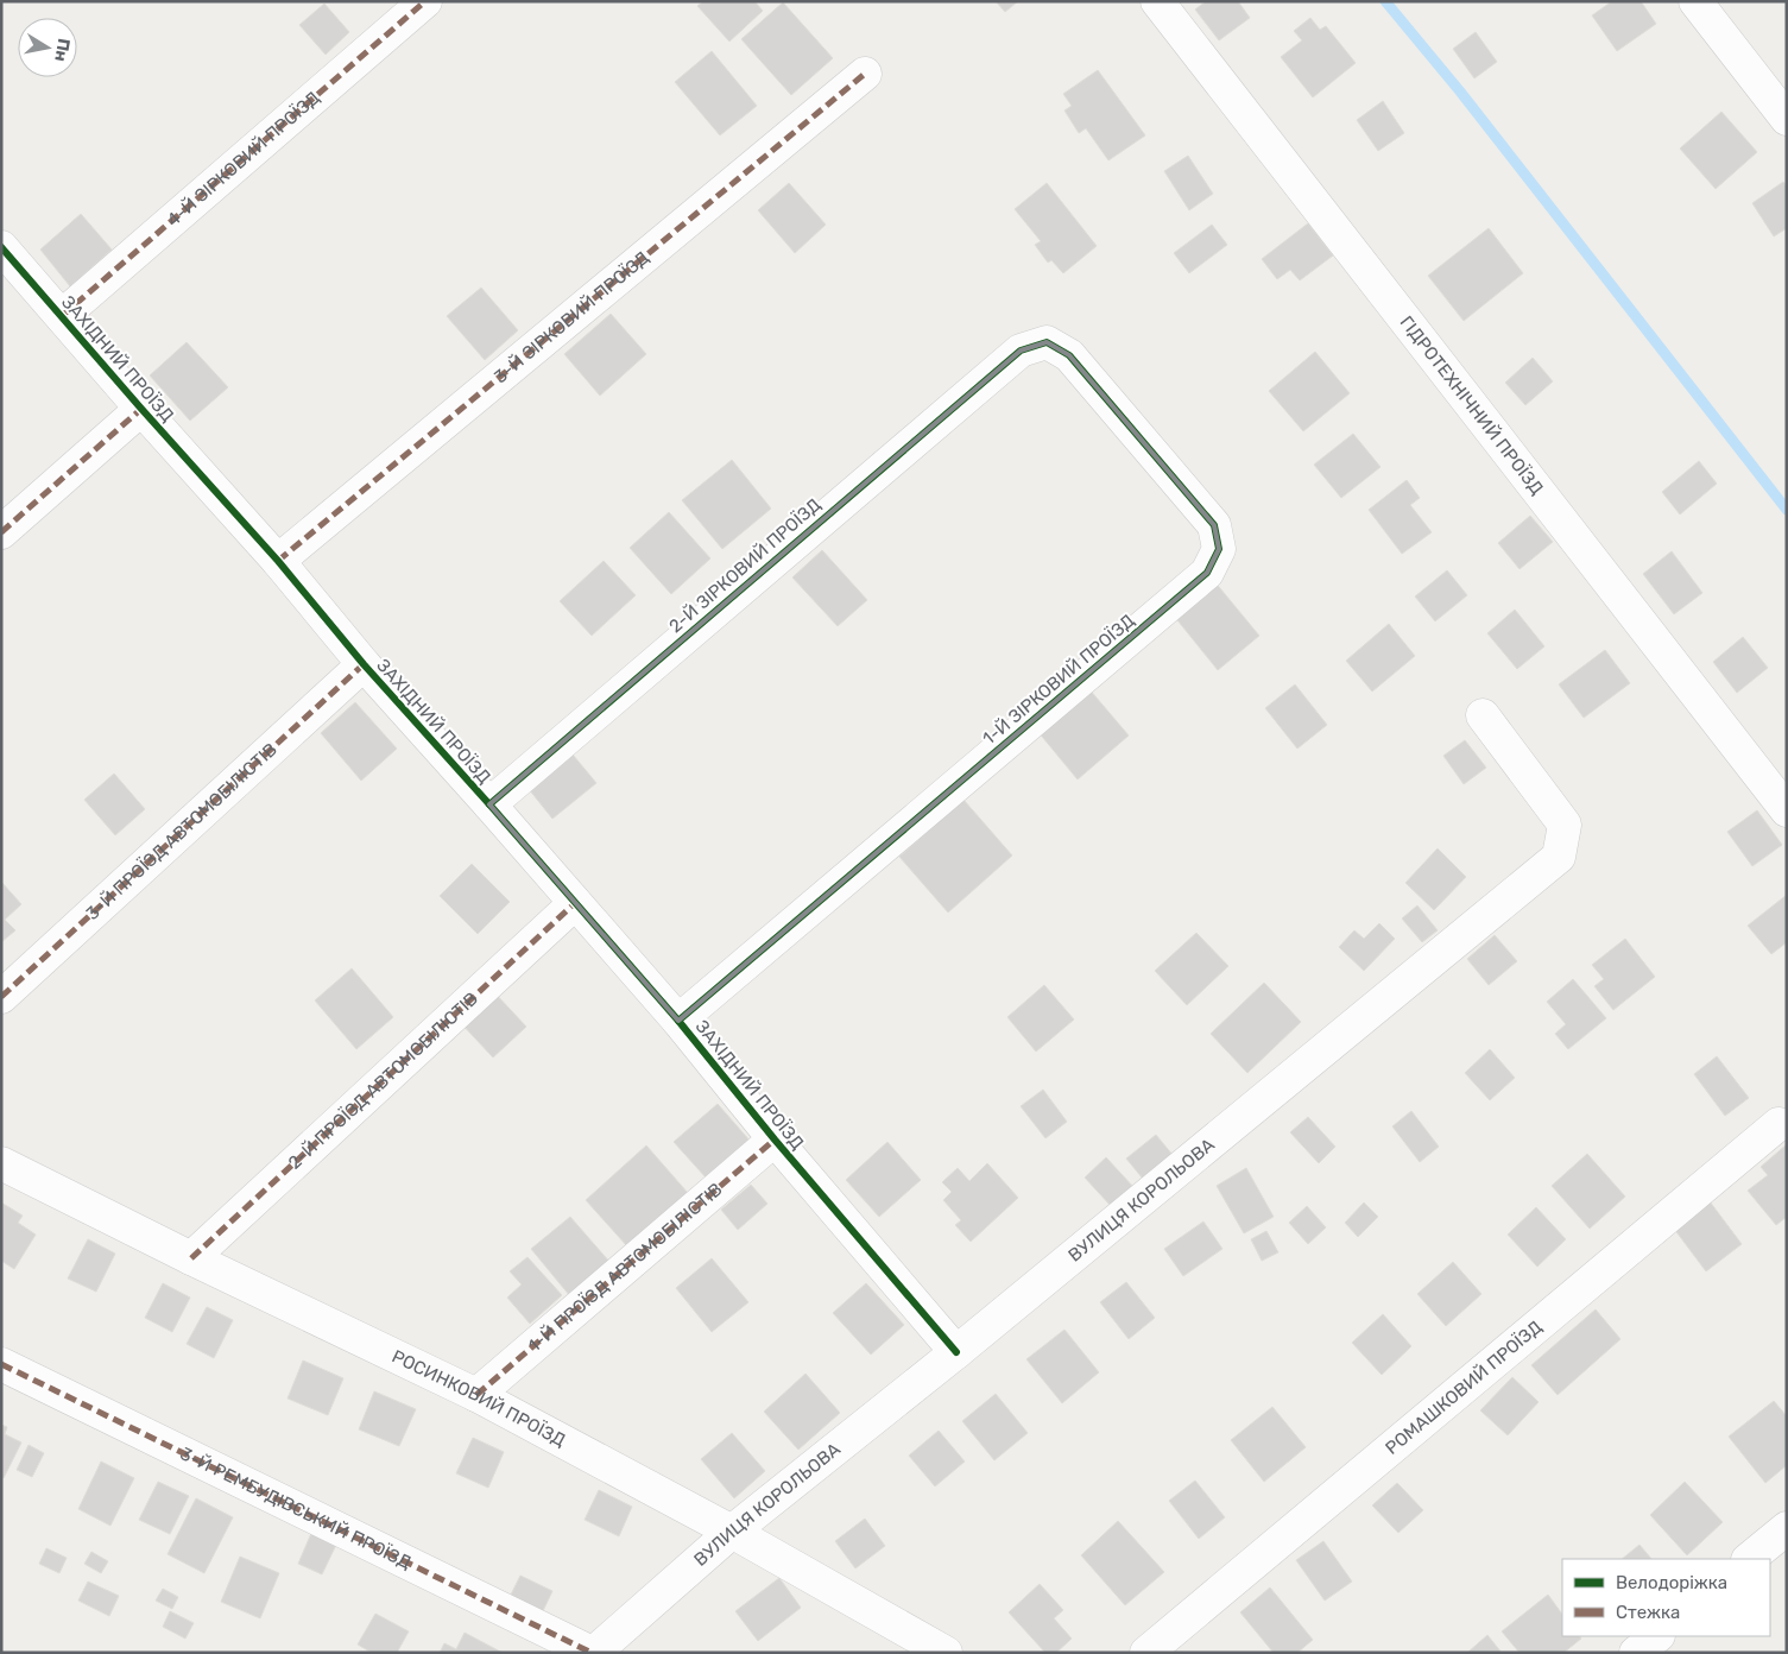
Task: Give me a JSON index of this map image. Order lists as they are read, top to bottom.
{
  "streets": {
    "street": [
      "4-Й ЗІРКОВИЙ ПРОЇЗД",
      "3-Й ЗІРКОВИЙ ПРОЇЗД",
      "ЗАХІДНИЙ ПРОЇЗД",
      "ГІДРОТЕХНІЧНИЙ ПРОЇЗД",
      "2-Й ЗІРКОВИЙ ПРОЇЗД",
      "1-Й ЗІРКОВИЙ ПРОЇЗД",
      "3-Й ПРОЇЗД АВТОМОБІЛІСТІВ",
      "2-Й ПРОЇЗД АВТОМОБІЛІСТІВ",
      "ВУЛИЦЯ КОРОЛЬОВА",
      "1-Й ПРОЇЗД АВТОМОБІЛІСТІВ",
      "РОМАШКОВИЙ ПРОЇЗД",
      "РОСИНКОВИЙ ПРОЇЗД",
      "3-Й РЕМБУДІВСЬКИЙ ПРОЇЗД"
    ]
  },
  "crossings": [
    ["4-Й ЗІРКОВИЙ ПРОЇЗД", "ЗАХІДНИЙ ПРОЇЗД"],
    ["3-Й ЗІРКОВИЙ ПРОЇЗД", "ЗАХІДНИЙ ПРОЇЗД"],
    ["ЗАХІДНИЙ ПРОЇЗД", "2-Й ЗІРКОВИЙ ПРОЇЗД"],
    ["ЗАХІДНИЙ ПРОЇЗД", "1-Й ЗІРКОВИЙ ПРОЇЗД"],
    ["ЗАХІДНИЙ ПРОЇЗД", "3-Й ПРОЇЗД АВТОМОБІЛІСТІВ"],
    ["ЗАХІДНИЙ ПРОЇЗД", "2-Й ПРОЇЗД АВТОМОБІЛІСТІВ"],
    ["ЗАХІДНИЙ ПРОЇЗД", "ВУЛИЦЯ КОРОЛЬОВА"],
    ["ЗАХІДНИЙ ПРОЇЗД", "1-Й ПРОЇЗД АВТОМОБІЛІСТІВ"],
    ["2-Й ЗІРКОВИЙ ПРОЇЗД", "1-Й ЗІРКОВИЙ ПРОЇЗД"],
    ["2-Й ПРОЇЗД АВТОМОБІЛІСТІВ", "РОСИНКОВИЙ ПРОЇЗД"],
    ["ВУЛИЦЯ КОРОЛЬОВА", "РОСИНКОВИЙ ПРОЇЗД"],
    ["ВУЛИЦЯ КОРОЛЬОВА", "3-Й РЕМБУДІВСЬКИЙ ПРОЇЗД"],
    ["1-Й ПРОЇЗД АВТОМОБІЛІСТІВ", "РОСИНКОВИЙ ПРОЇЗД"]
  ],
  "legend": ["Велодоріжка", "Стежка"],
  "north": "right"
}
